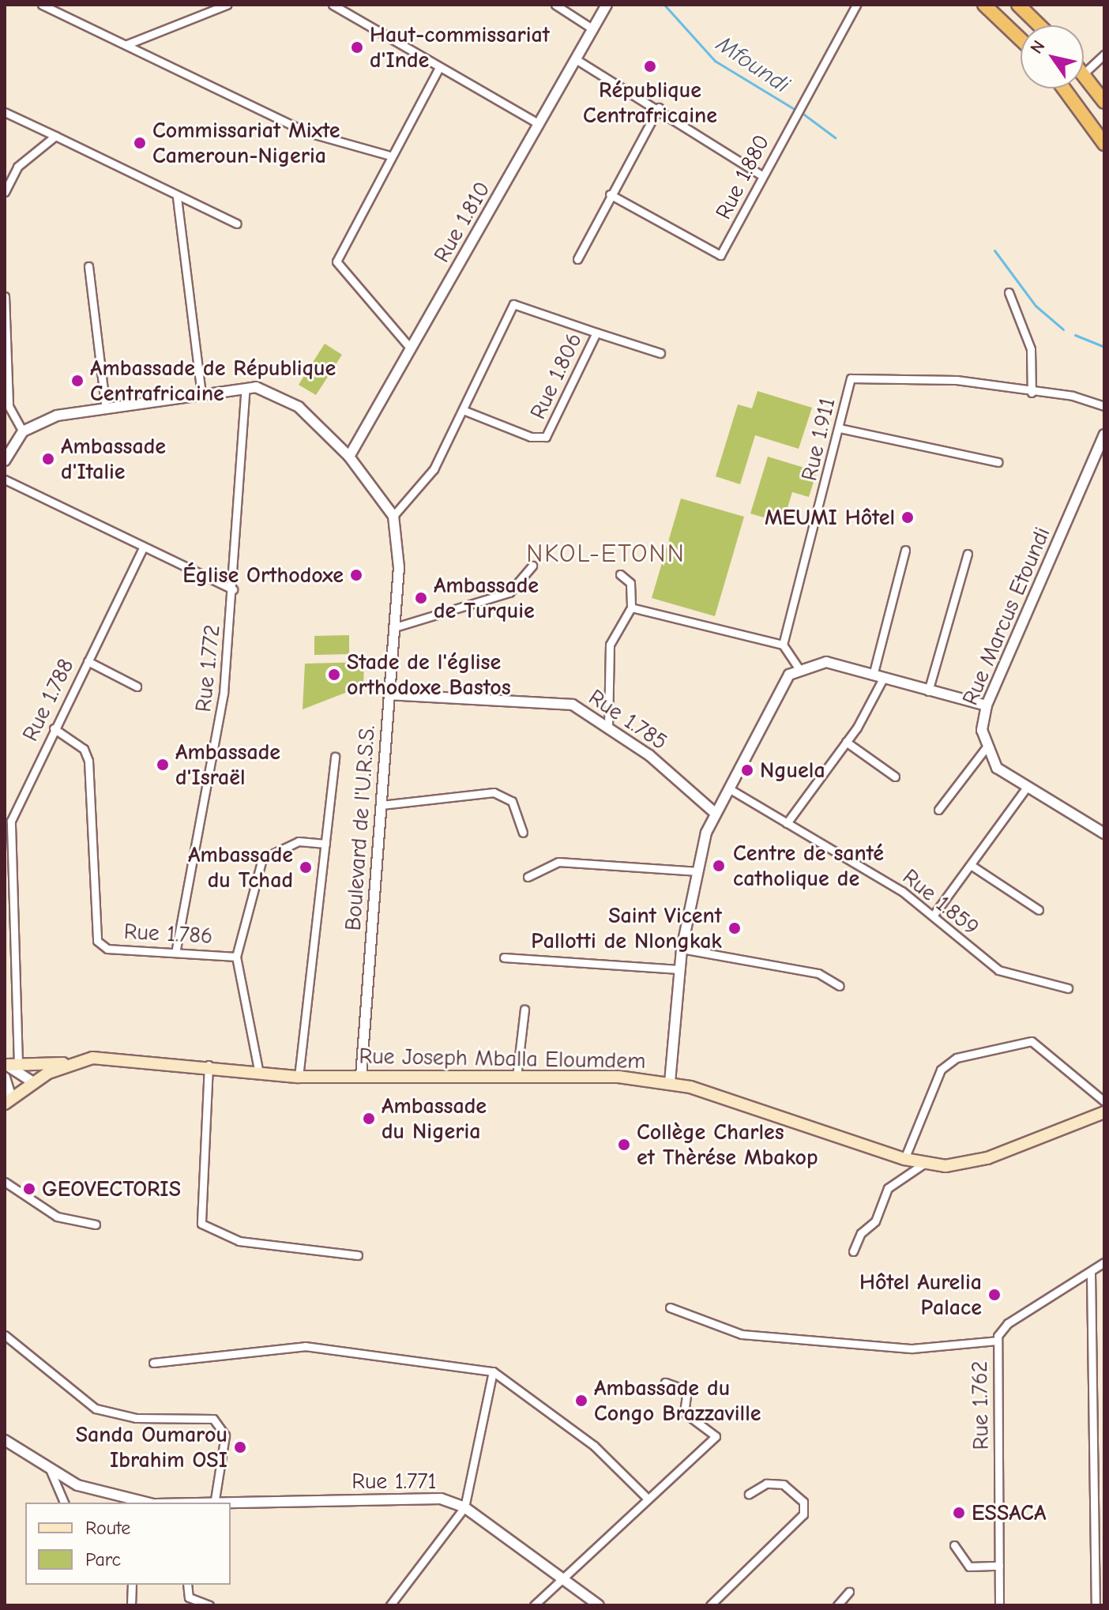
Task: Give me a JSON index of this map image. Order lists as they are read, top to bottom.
{
  "streets": {
    "main road": ["Rue Joseph Mballa Eloumdem"],
    "street": [
      "Rue 1.880",
      "Rue 1.810",
      "Rue 1.806",
      "Rue 1.911",
      "Rue Marcus Etoundi",
      "Rue 1.772",
      "Rue 1.788",
      "Rue 1.785",
      "Boulevard de l'U.R.S.S.",
      "Rue 1.859",
      "Rue 1.786",
      "Rue 1.762",
      "Rue 1.771"
    ]
  },
  "crossings": [
    ["Rue 1.806", "Boulevard de l'U.R.S.S."],
    ["Rue 1.772", "Rue 1.786"],
    ["Rue 1.788", "Rue 1.786"],
    ["Rue 1.785", "Boulevard de l'U.R.S.S."],
    ["Boulevard de l'U.R.S.S.", "Rue Joseph Mballa Eloumdem"],
    ["Rue 1.786", "Rue Joseph Mballa Eloumdem"]
  ],
  "districts": ["NKOL-ETONN"],
  "water": ["Mfoundi"],
  "places": [
    "Haut-commissariat d'Inde",
    "République Centrafricaine",
    "Commissariat Mixte Cameroun-Nigeria",
    "Ambassade de République Centrafricaine",
    "Ambassade d'Italie",
    "MEUMI Hôtel",
    "Église Orthodoxe",
    "Ambassade de Turquie",
    "Stade de l'église orthodoxe Bastos",
    "Ambassade d'Israël",
    "Nguela",
    "Centre de santé catholique de",
    "Ambassade du Tchad",
    "Saint Vicent Pallotti de Nlongkak",
    "Ambassade du Nigeria",
    "Collège Charles et Thèrése Mbakop",
    "GEOVECTORIS",
    "Hôtel Aurelia Palace",
    "Ambassade du Congo Brazzaville",
    "Sanda Oumarou Ibrahim OSI",
    "ESSACA"
  ],
  "legend": ["Route", "Parc"],
  "north": "top left"
}
